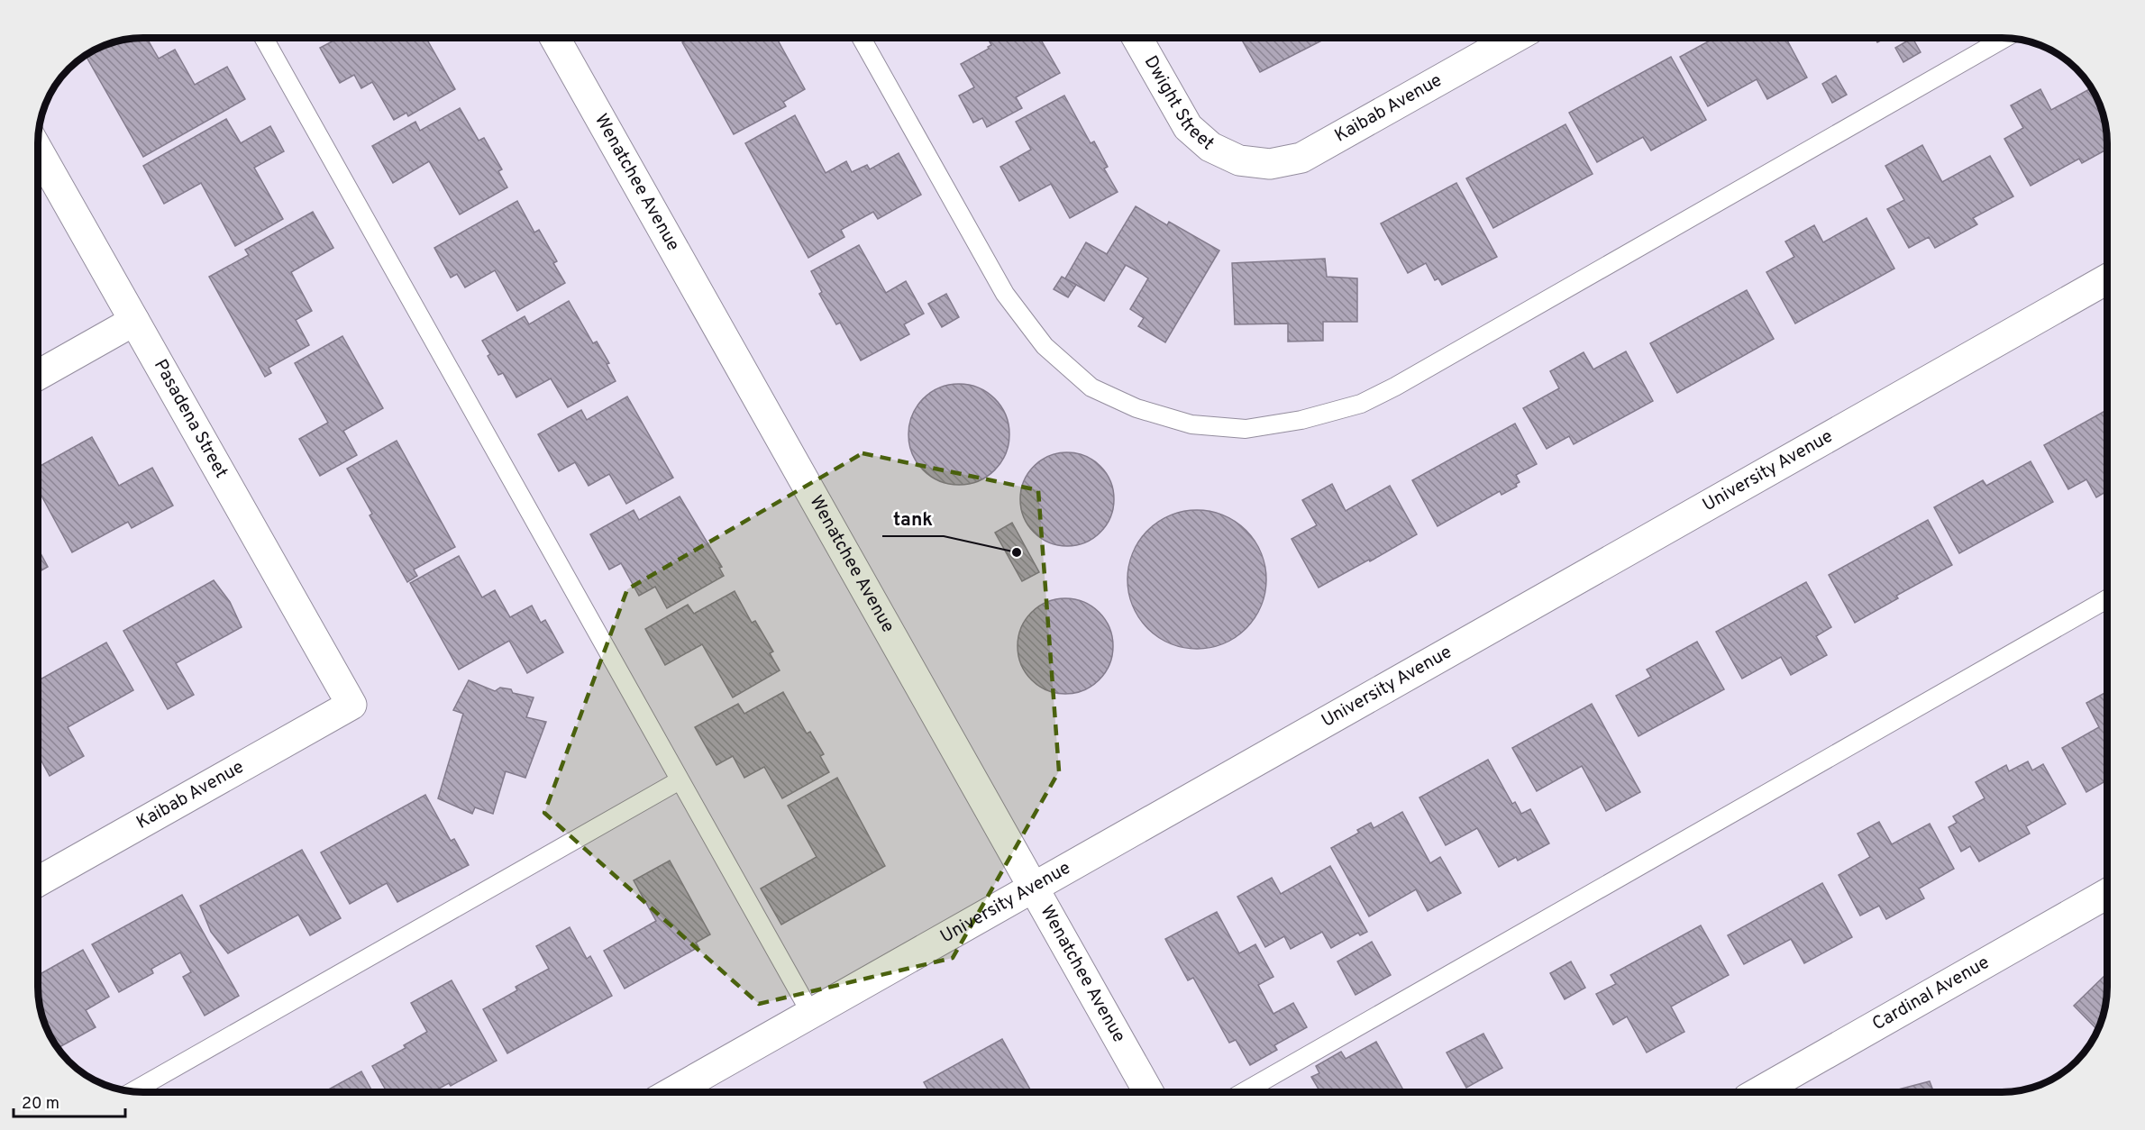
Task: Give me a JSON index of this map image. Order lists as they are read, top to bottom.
{
  "streets": {
    "street": [
      "Dwight Street",
      "Kaibab Avenue",
      "Wenatchee Avenue",
      "Pasadena Street",
      "University Avenue",
      "Cardinal Avenue"
    ]
  },
  "crossings": [
    ["Dwight Street", "Kaibab Avenue"],
    ["Kaibab Avenue", "Pasadena Street"],
    ["Wenatchee Avenue", "University Avenue"]
  ],
  "places": ["tank"],
  "scale_bar": "20 m"
}
